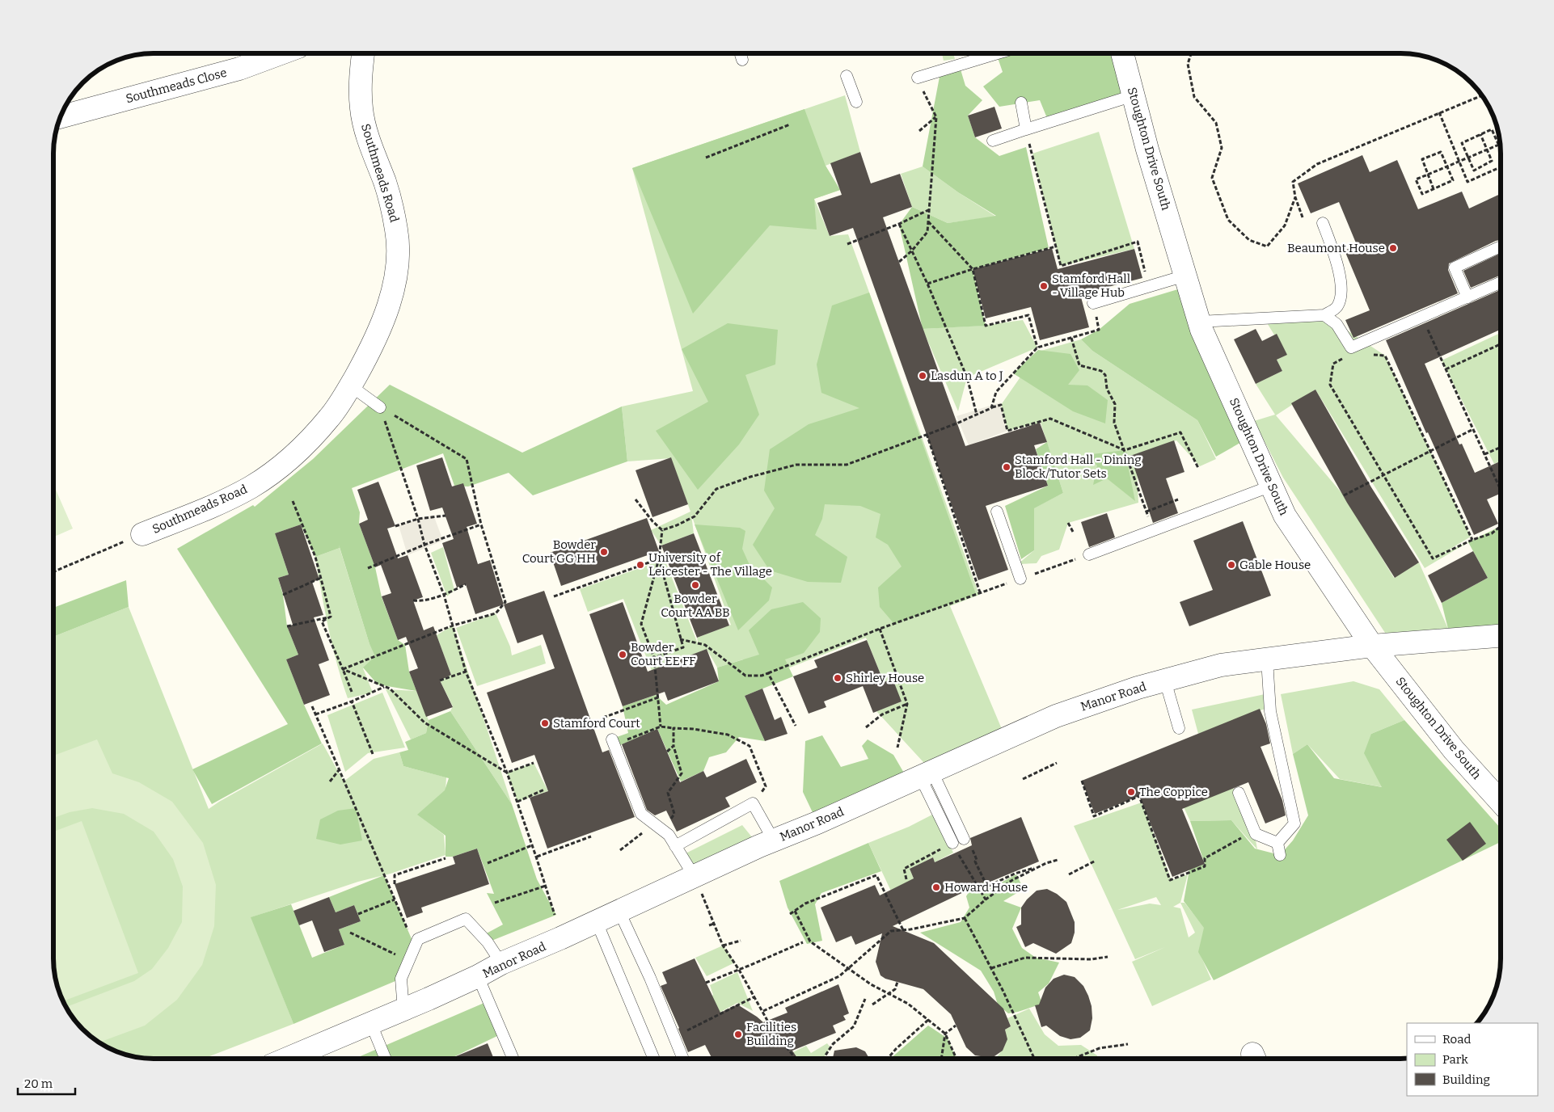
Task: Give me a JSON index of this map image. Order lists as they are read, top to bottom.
{
  "streets": {
    "street": [
      "Southmeads Close",
      "Stoughton Drive South",
      "Southmeads Road",
      "Manor Road"
    ]
  },
  "crossings": [
    ["Stoughton Drive South", "Manor Road"]
  ],
  "places": [
    "Beaumont House",
    "Stamford Hall - Village Hub",
    "Lasdun A to J",
    "Stamford Hall - Dining Block/Tutor Sets",
    "Bowder Court GG HH",
    "University of Leicester - The Village",
    "Gable House",
    "Bowder Court AA BB",
    "Bowder Court EE FF",
    "Shirley House",
    "Stamford Court",
    "The Coppice",
    "Howard House",
    "Facilities Building"
  ],
  "legend": ["Road", "Park", "Building"],
  "scale_bar": "20 m"
}
